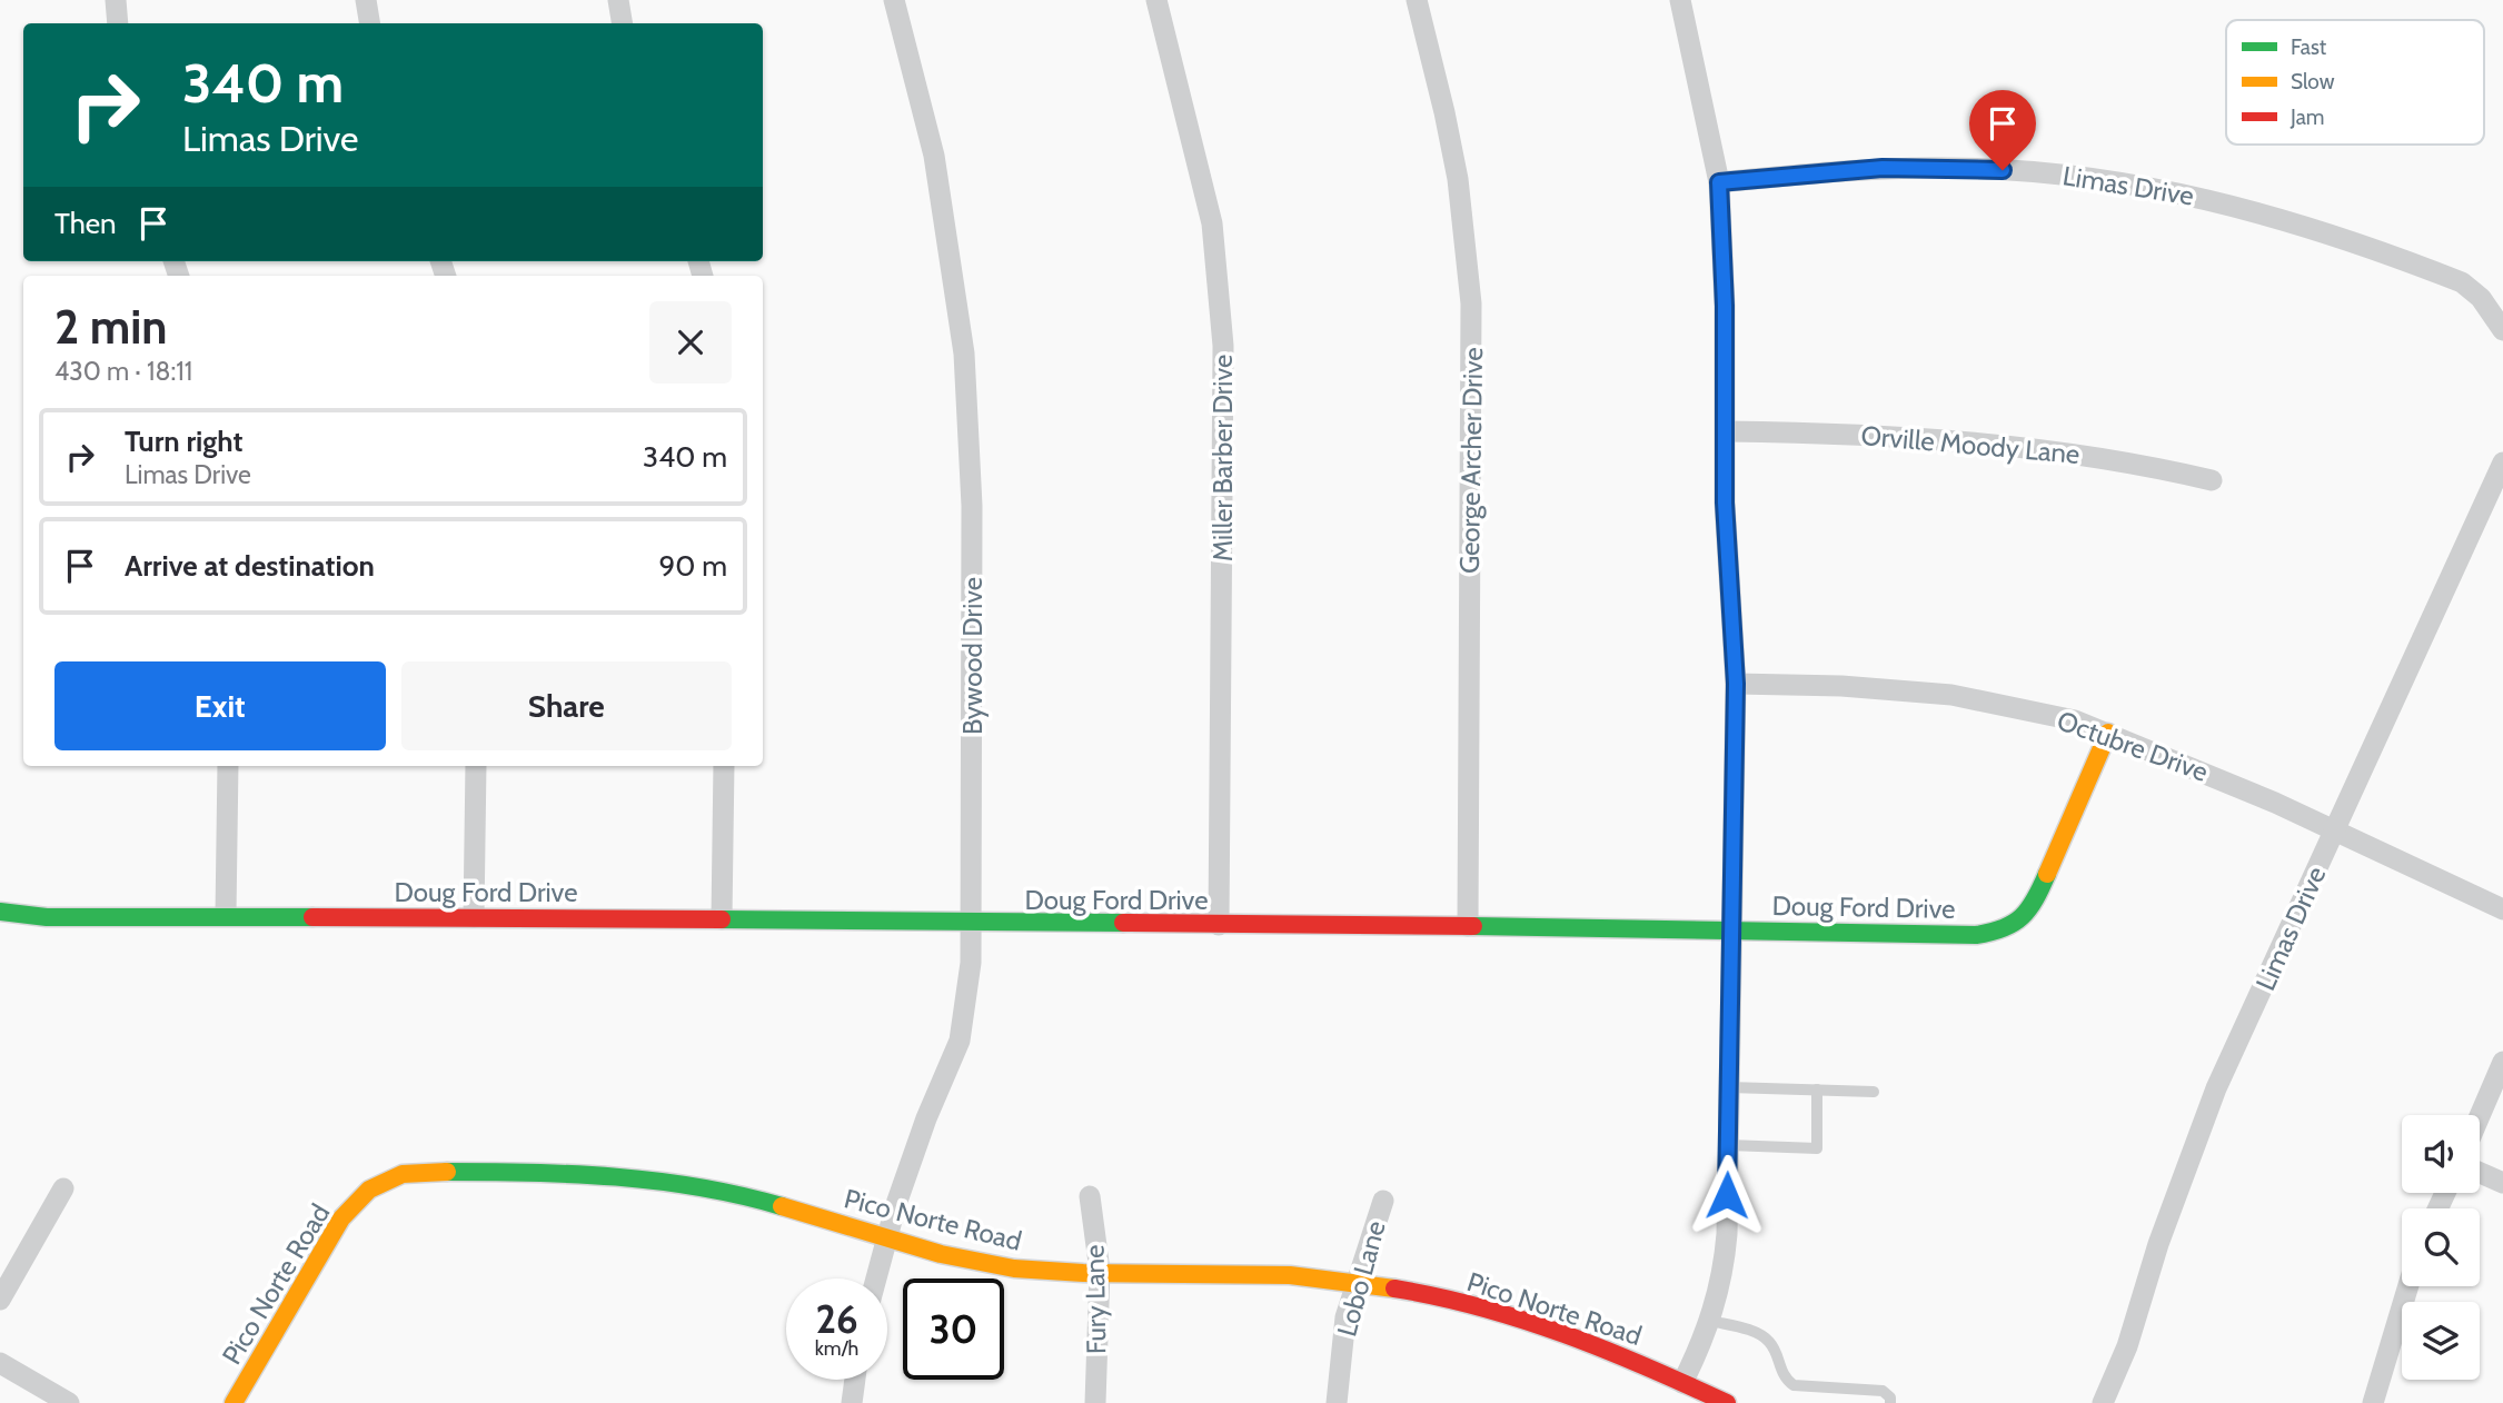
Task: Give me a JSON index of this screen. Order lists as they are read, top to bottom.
{
  "streets": {
    "street": [
      "Limas Drive",
      "Orville Moody Lane",
      "Miller Barber Drive",
      "George Archer Drive",
      "Bywood Drive",
      "Octubre Drive",
      "Doug Ford Drive",
      "Pico Norte Road",
      "Lobo Lane",
      "Fury Lane"
    ]
  },
  "crossings": [
    ["Limas Drive", "Octubre Drive"],
    ["Miller Barber Drive", "Doug Ford Drive"],
    ["George Archer Drive", "Doug Ford Drive"],
    ["Bywood Drive", "Doug Ford Drive"],
    ["Bywood Drive", "Pico Norte Road"],
    ["Octubre Drive", "Doug Ford Drive"],
    ["Pico Norte Road", "Lobo Lane"],
    ["Pico Norte Road", "Fury Lane"]
  ],
  "legend": ["Fast", "Slow", "Jam"],
  "page": {
    "turn": ["340 m", "Limas Drive"],
    "then": "Then",
    "heading": ["2 min", "430 m · 18:11"],
    "list": [
      {
        "name": "Turn right",
        "note": "Limas Drive",
        "value": "340 m"
      },
      {
        "name": "Arrive at destination",
        "value": "90 m"
      }
    ],
    "buttons": ["Exit", "Share"],
    "speed": "26 km/h",
    "limit": "30"
  }
}
